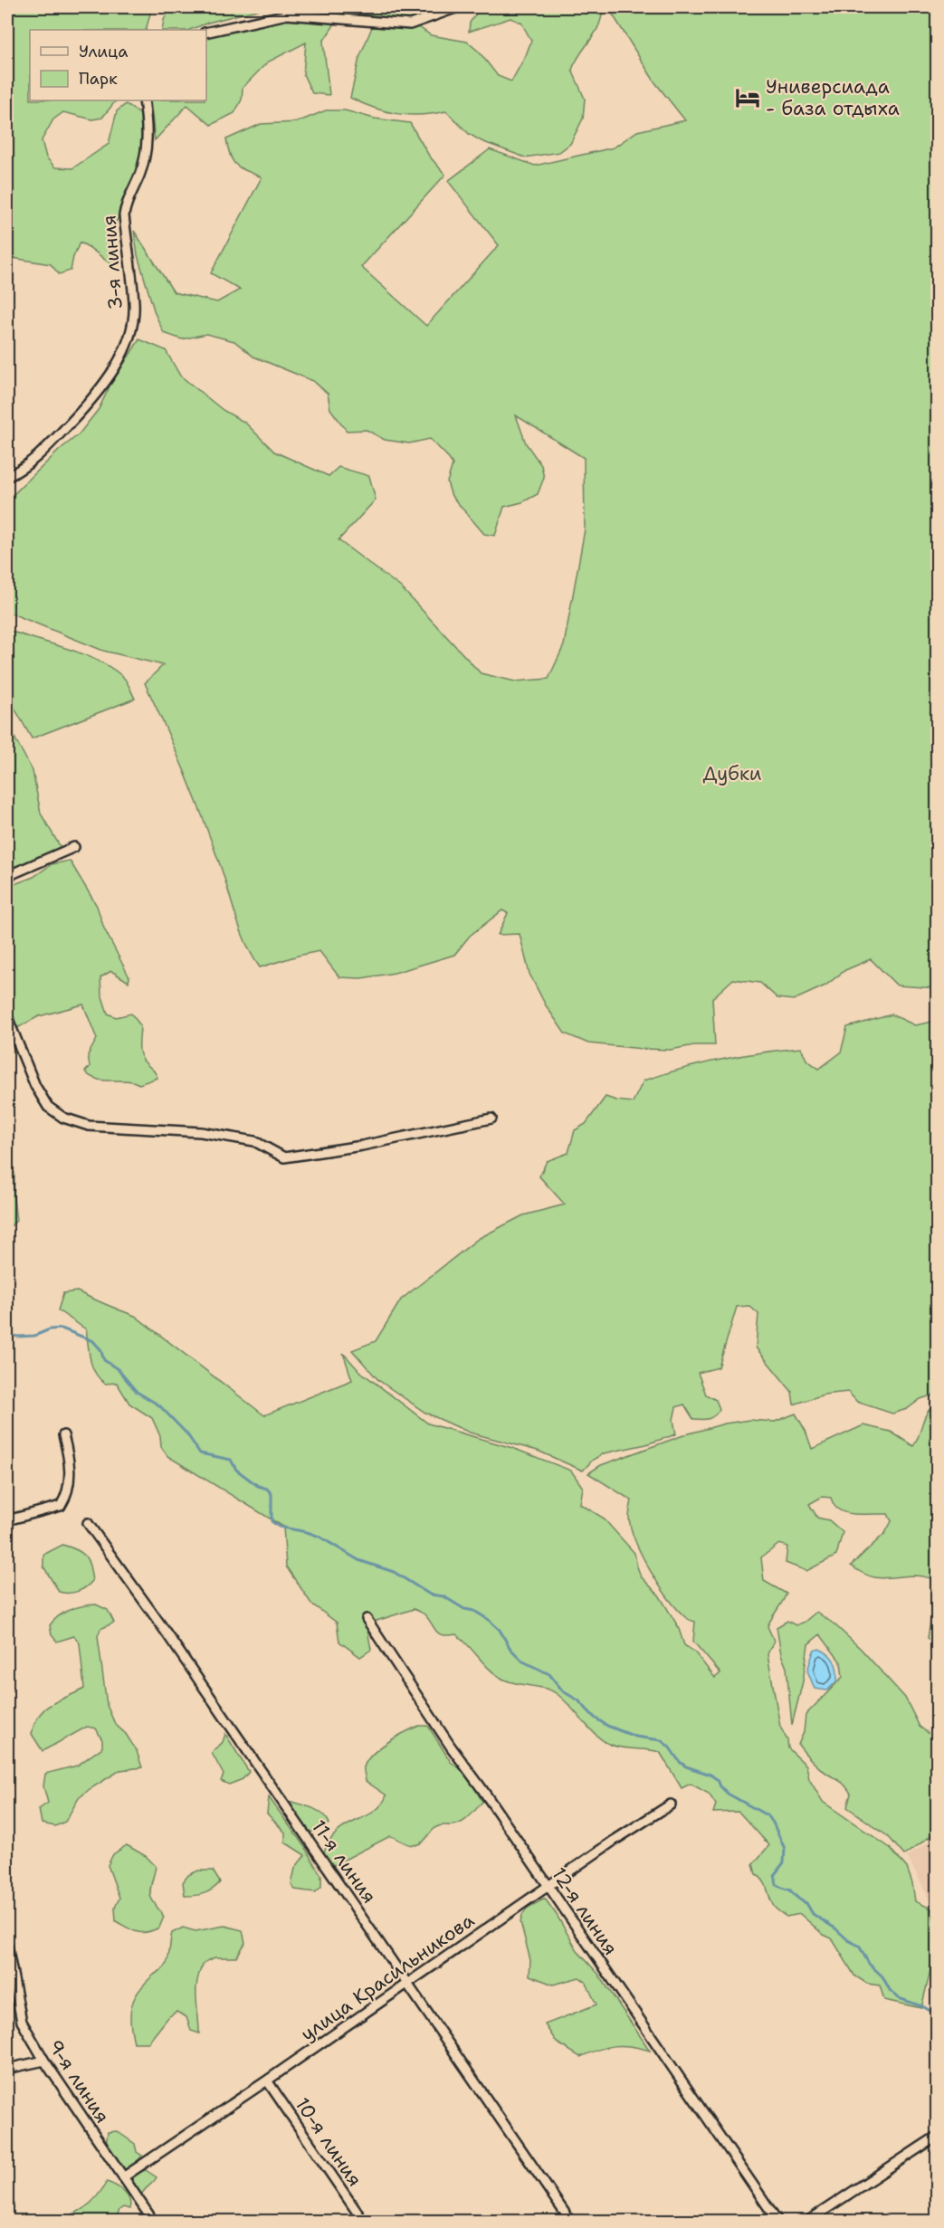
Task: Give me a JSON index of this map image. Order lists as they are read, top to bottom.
{
  "streets": {
    "street": [
      "3-я линия",
      "11-я линия",
      "12-я линия",
      "улица Красильникова",
      "9-я линия",
      "10-я линия"
    ]
  },
  "crossings": [
    ["11-я линия", "улица Красильникова"],
    ["12-я линия", "улица Красильникова"],
    ["улица Красильникова", "9-я линия"],
    ["улица Красильникова", "10-я линия"]
  ],
  "parks": ["Дубки"],
  "places": {
    "hotel": ["Универсиада - база отдыха"]
  },
  "legend": ["Улица", "Парк"]
}
